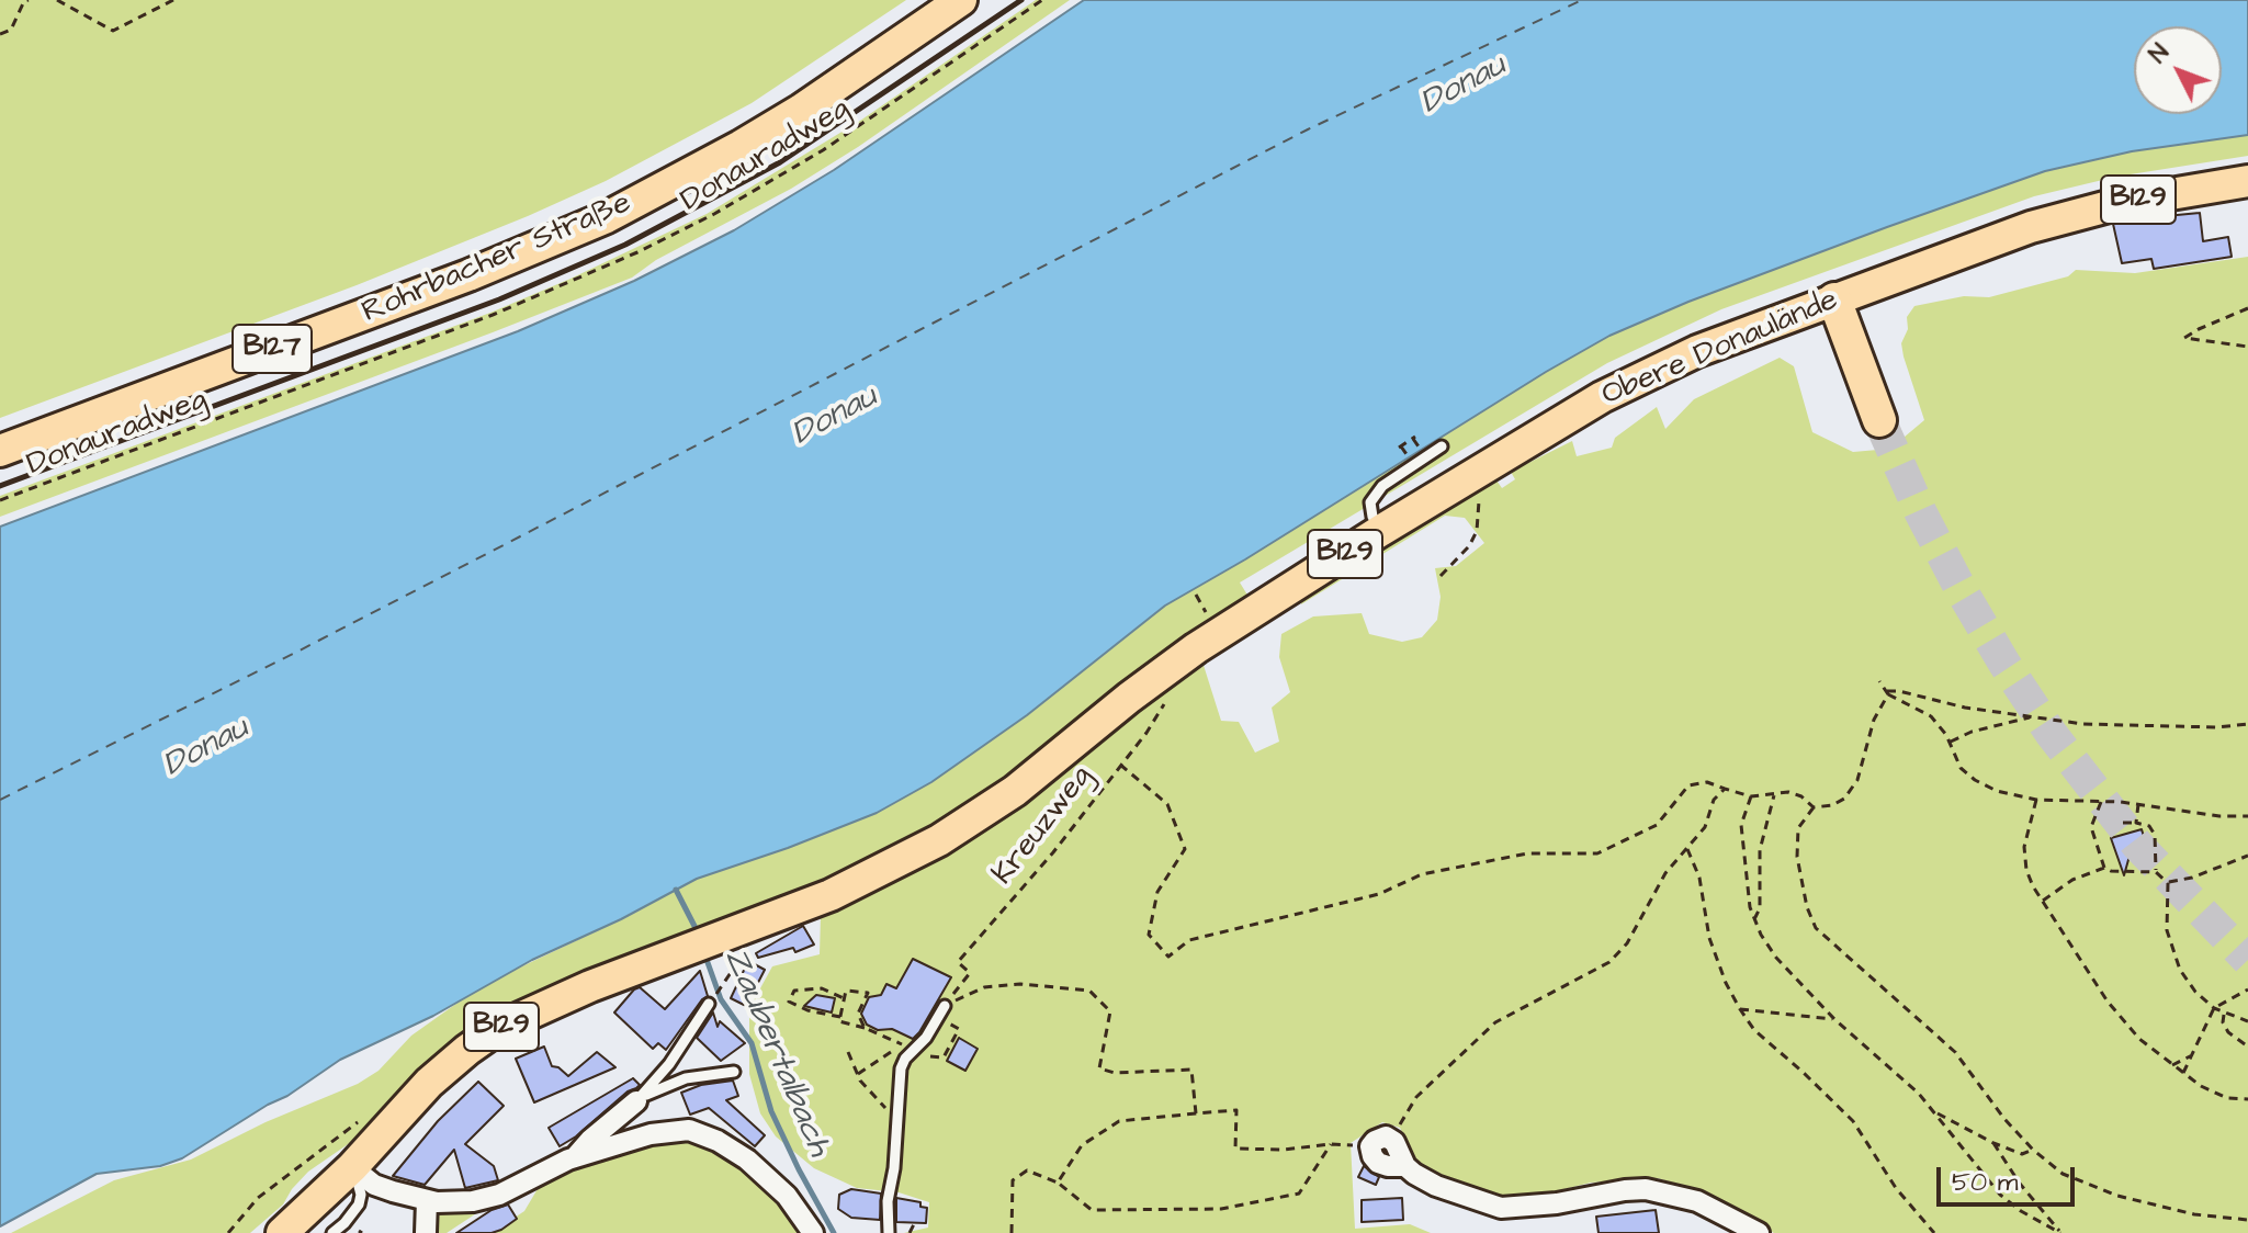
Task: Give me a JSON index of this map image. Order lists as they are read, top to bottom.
{
  "streets": {
    "main road": [
      "B129",
      "Rohrbacher Straße",
      "B127",
      "Obere Donaulände"
    ],
    "path": ["Donauradweg", "Kreuzweg"]
  },
  "crossings": [
    ["B129", "Obere Donaulände"]
  ],
  "water": ["Donau", "Zaubertalbach"],
  "scale_bar": "50 m",
  "north": "top left"
}
